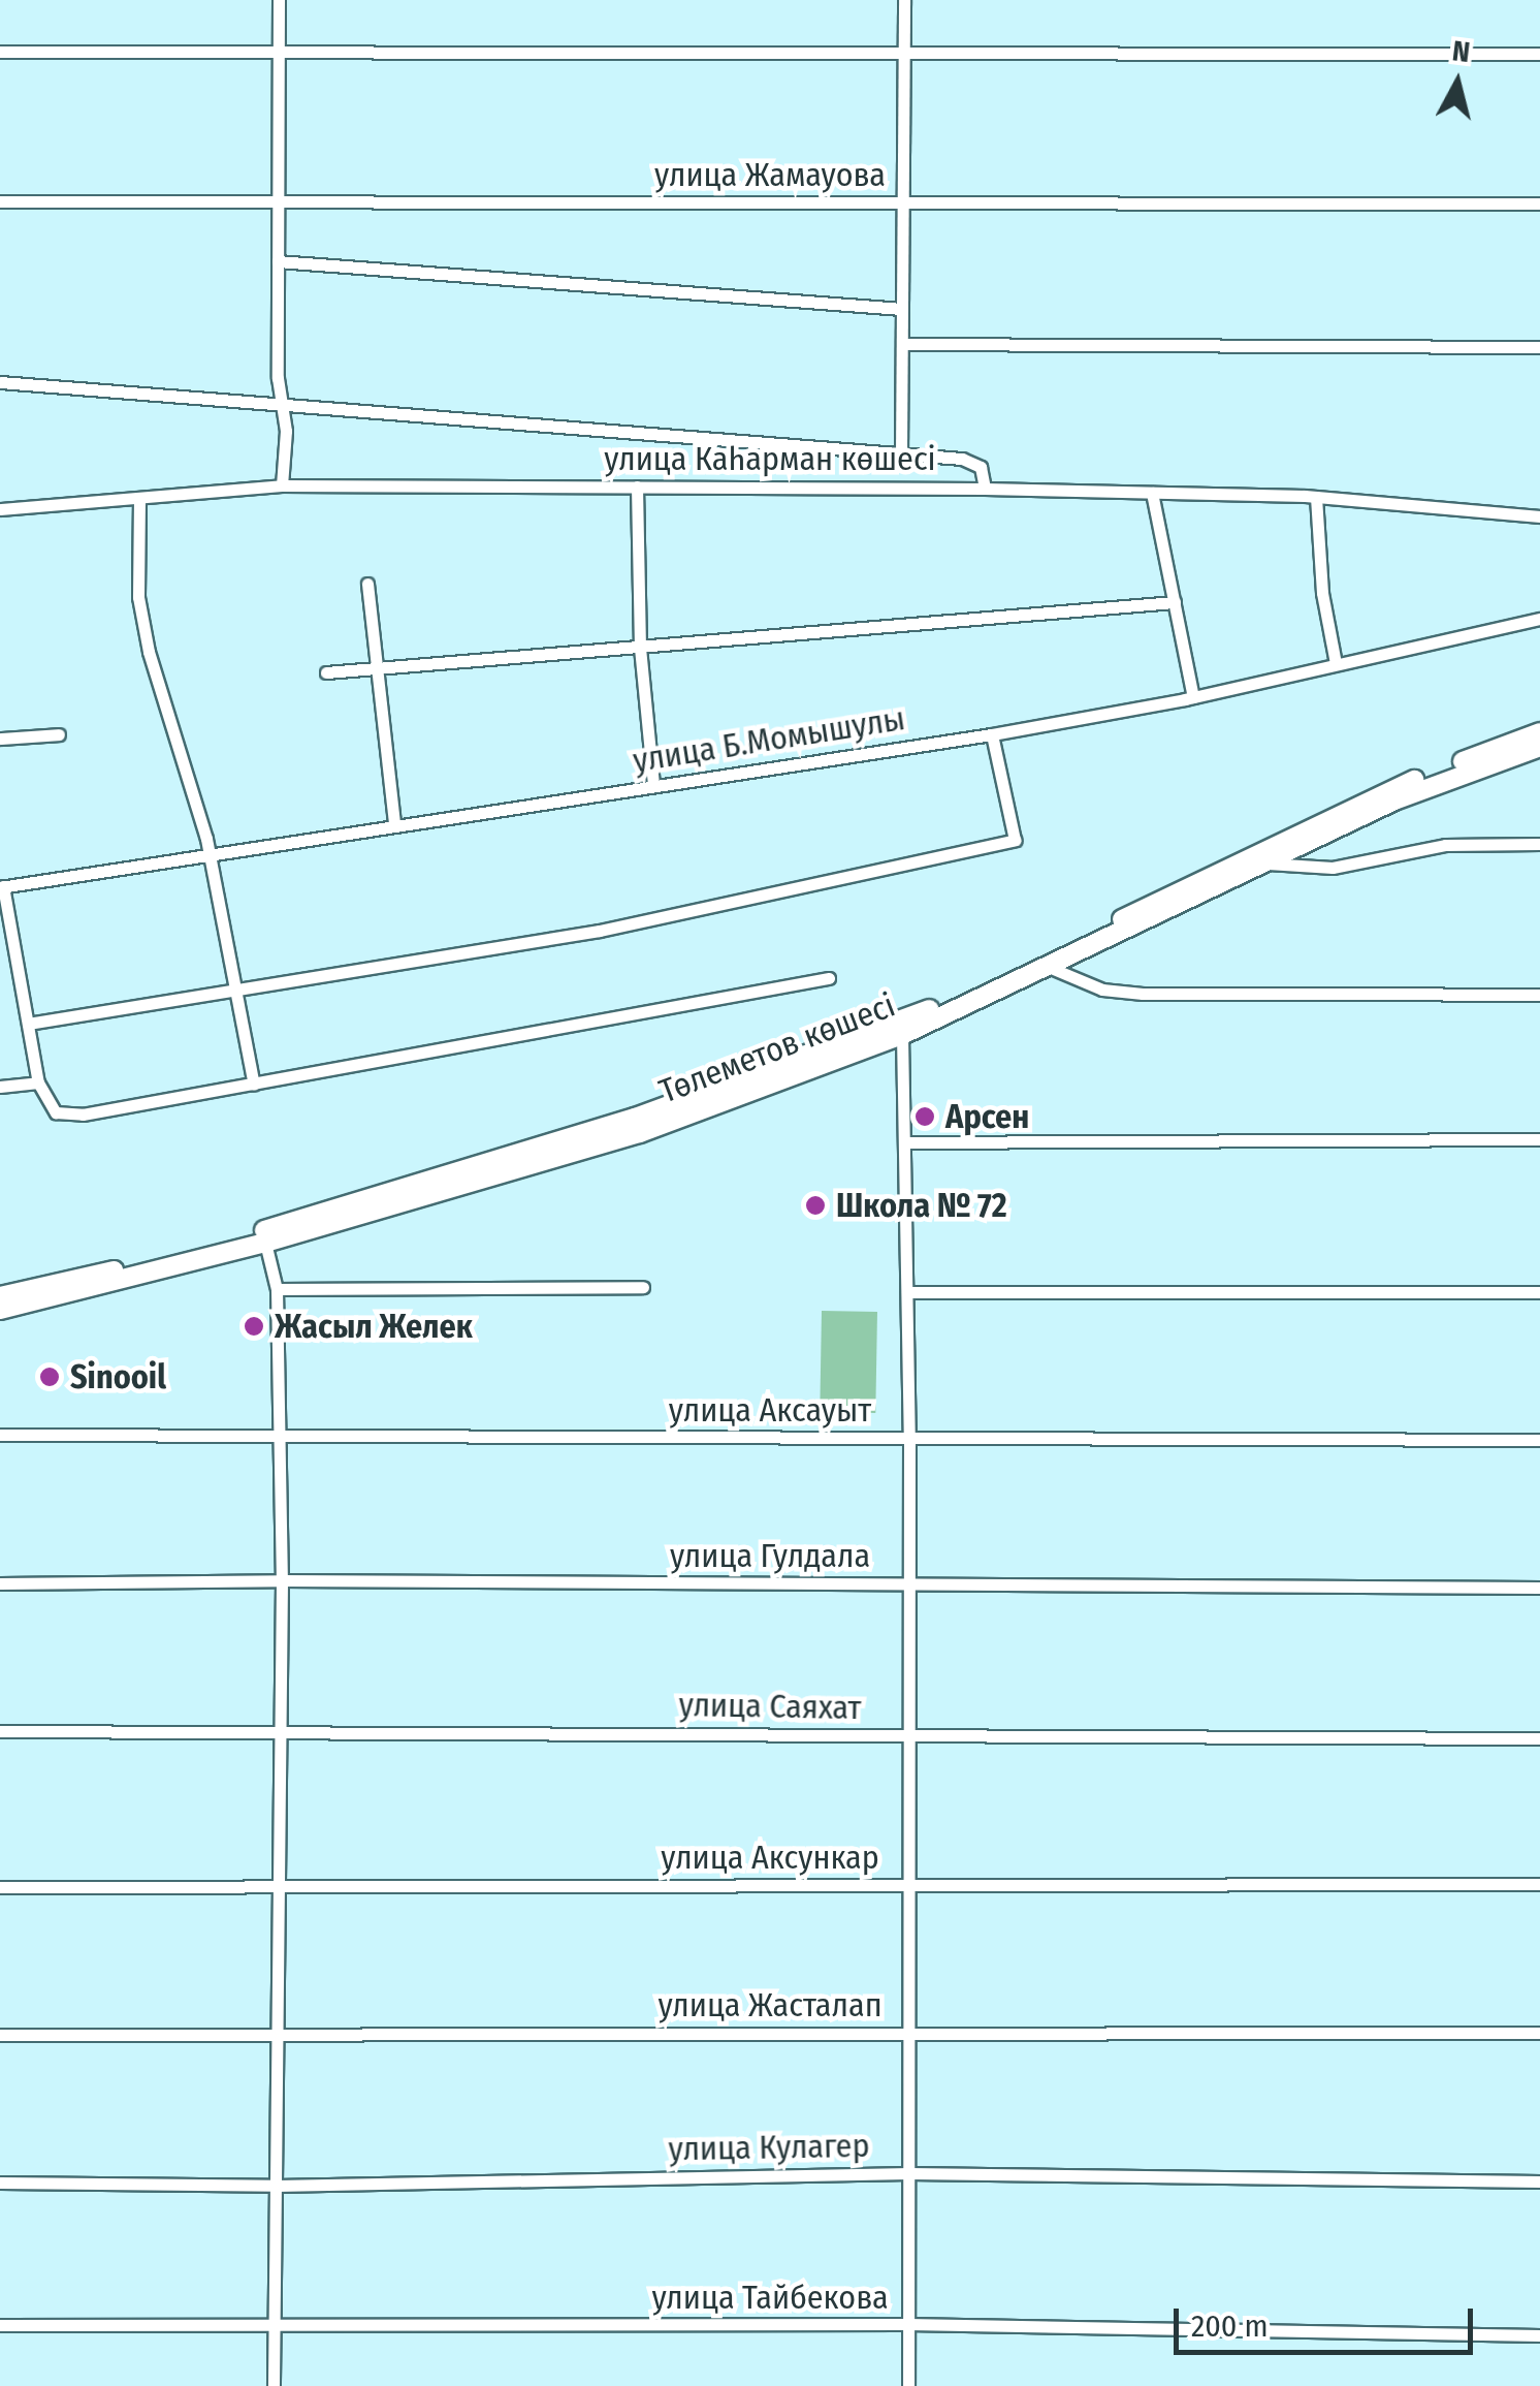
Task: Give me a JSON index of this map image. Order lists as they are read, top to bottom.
{
  "streets": {
    "main road": ["Төлеметов көшесі"],
    "street": [
      "улица Жамауова",
      "улица Каһарман көшесі",
      "улица Б.Момышулы",
      "улица Аксауыт",
      "улица Гулдала",
      "улица Саяхат",
      "улица Аксункар",
      "улица Жасталап",
      "улица Кулагер",
      "улица Тайбекова"
    ]
  },
  "places": [
    "Арсен",
    "Школа № 72",
    "Жасыл Желек",
    "Sinooil"
  ],
  "scale_bar": "200 m",
  "north": "top"
}
